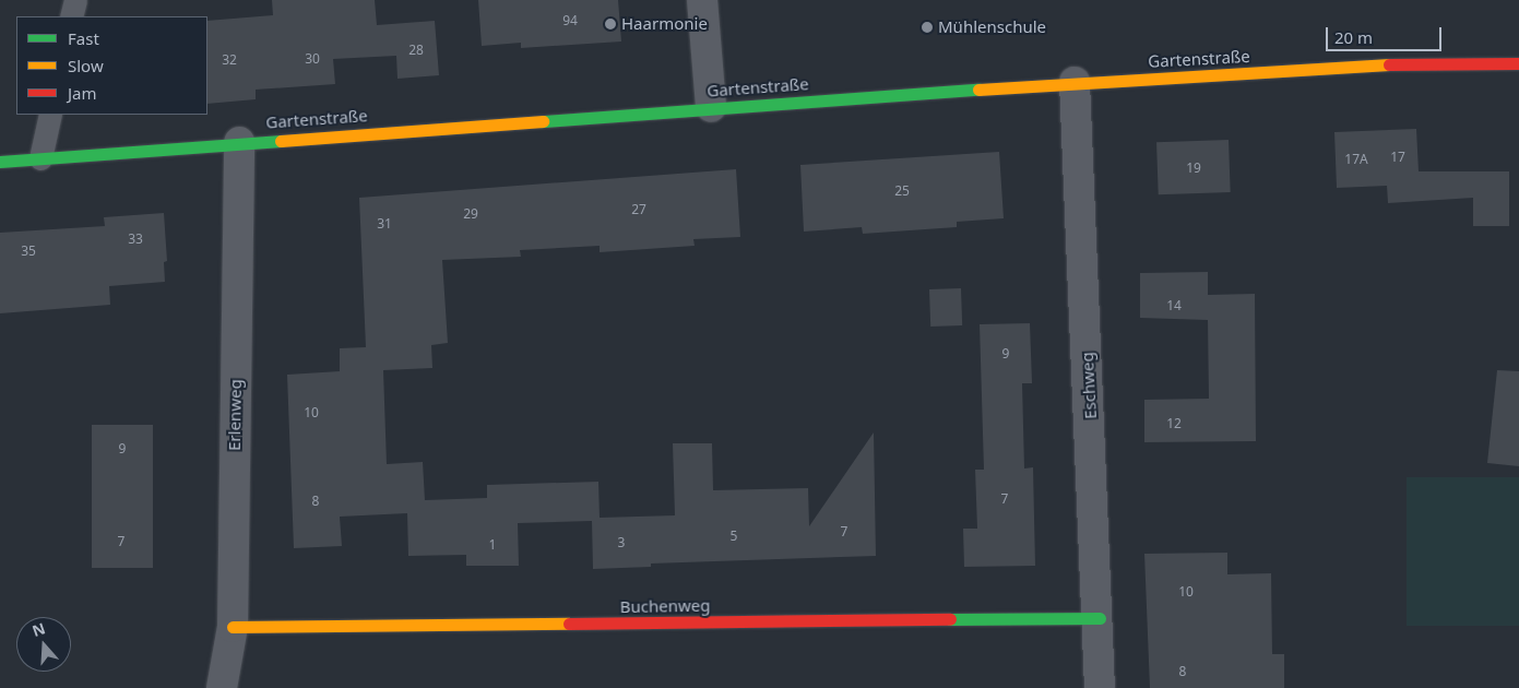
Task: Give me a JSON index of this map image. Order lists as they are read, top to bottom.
{
  "streets": {
    "street": [
      "Gartenstraße",
      "Eschweg",
      "Erlenweg",
      "Buchenweg"
    ]
  },
  "crossings": [
    ["Gartenstraße", "Eschweg"],
    ["Gartenstraße", "Erlenweg"],
    ["Eschweg", "Buchenweg"],
    ["Erlenweg", "Buchenweg"]
  ],
  "places": ["Haarmonie", "Mühlenschule"],
  "house_numbers": [
    "94",
    "28",
    "30",
    "32",
    "17",
    "17A",
    "19",
    "25",
    "27",
    "29",
    "31",
    "33",
    "35",
    "14",
    "9",
    "10",
    "12",
    "9",
    "7",
    "8",
    "7",
    "5",
    "7",
    "3",
    "1",
    "10",
    "8"
  ],
  "legend": ["Fast", "Slow", "Jam"],
  "scale_bar": "20 m",
  "north": "top"
}
